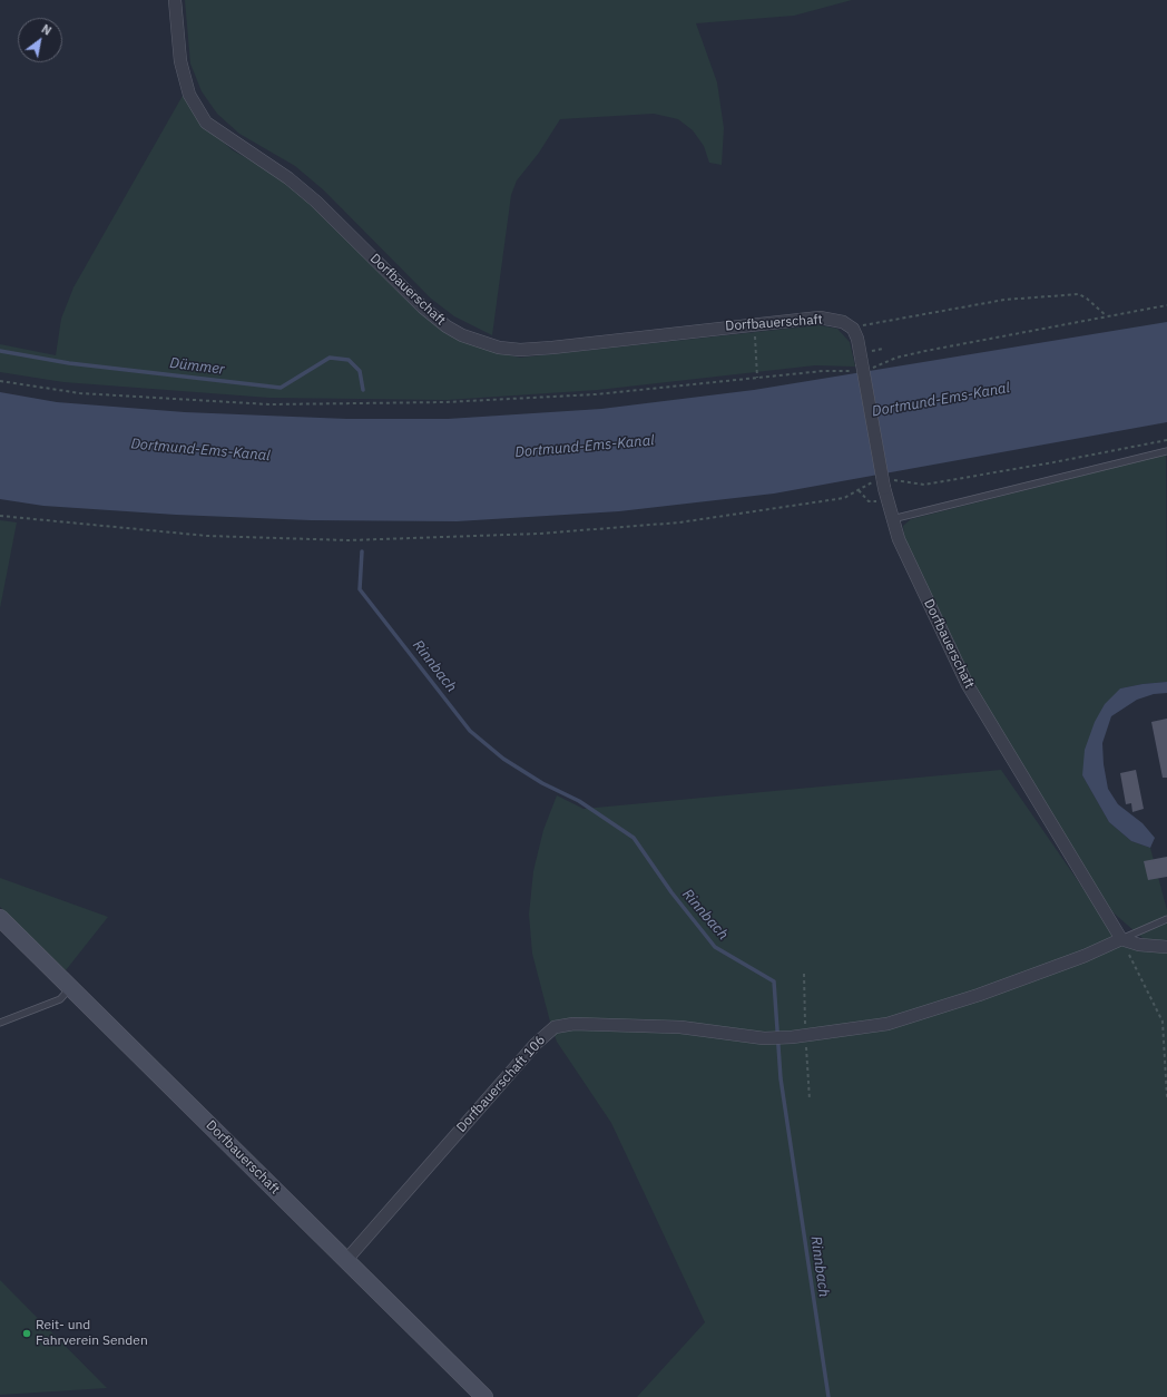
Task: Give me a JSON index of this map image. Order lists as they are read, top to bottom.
{
  "streets": {
    "street": ["Dorfbauerschaft", "Dorfbauerschaft 106"]
  },
  "crossings": [
    ["Dorfbauerschaft", "Dorfbauerschaft 106"]
  ],
  "water": ["Dümmer", "Dortmund-Ems-Kanal", "Rinnbach"],
  "places": ["Reit- und Fahrverein Senden"],
  "north": "top right"
}
